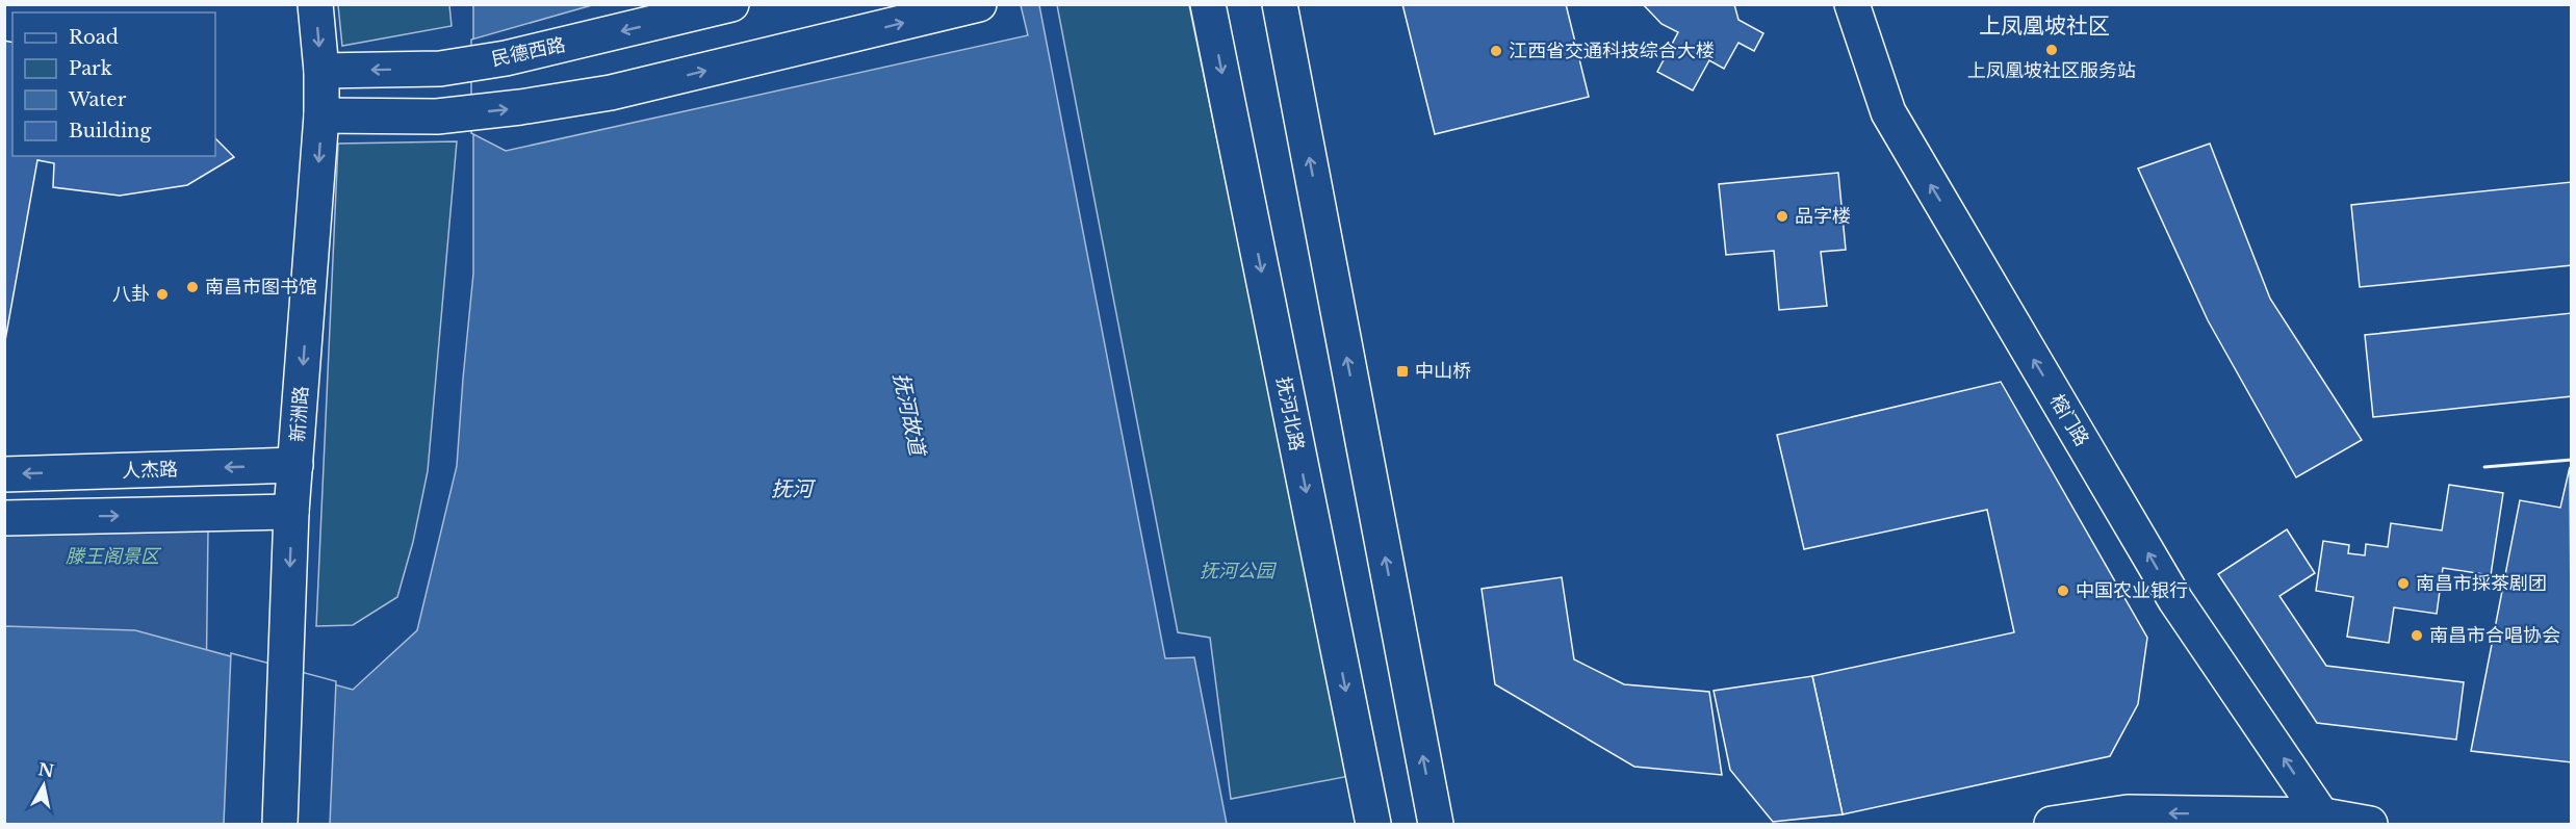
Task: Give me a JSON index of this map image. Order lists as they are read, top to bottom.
{
  "streets": {
    "main road": [
      "民德西路",
      "新洲路",
      "抚河北路",
      "榕门路",
      "人杰路"
    ]
  },
  "crossings": [
    ["民德西路", "新洲路"],
    ["新洲路", "人杰路"]
  ],
  "one_way": ["新洲路", "榕门路"],
  "districts": ["上凤凰坡社区"],
  "water": ["抚河故道", "抚河"],
  "parks": ["滕王阁景区", "抚河公园"],
  "places": {
    "other": [
      "上凤凰坡社区服务站",
      "江西省交通科技综合大楼",
      "品字楼",
      "南昌市图书馆",
      "八卦",
      "南昌市採茶剧团",
      "中国农业银行",
      "南昌市合唱协会"
    ],
    "transit": ["中山桥"]
  },
  "legend": [
    "Road",
    "Park",
    "Water",
    "Building"
  ],
  "north": "top"
}
